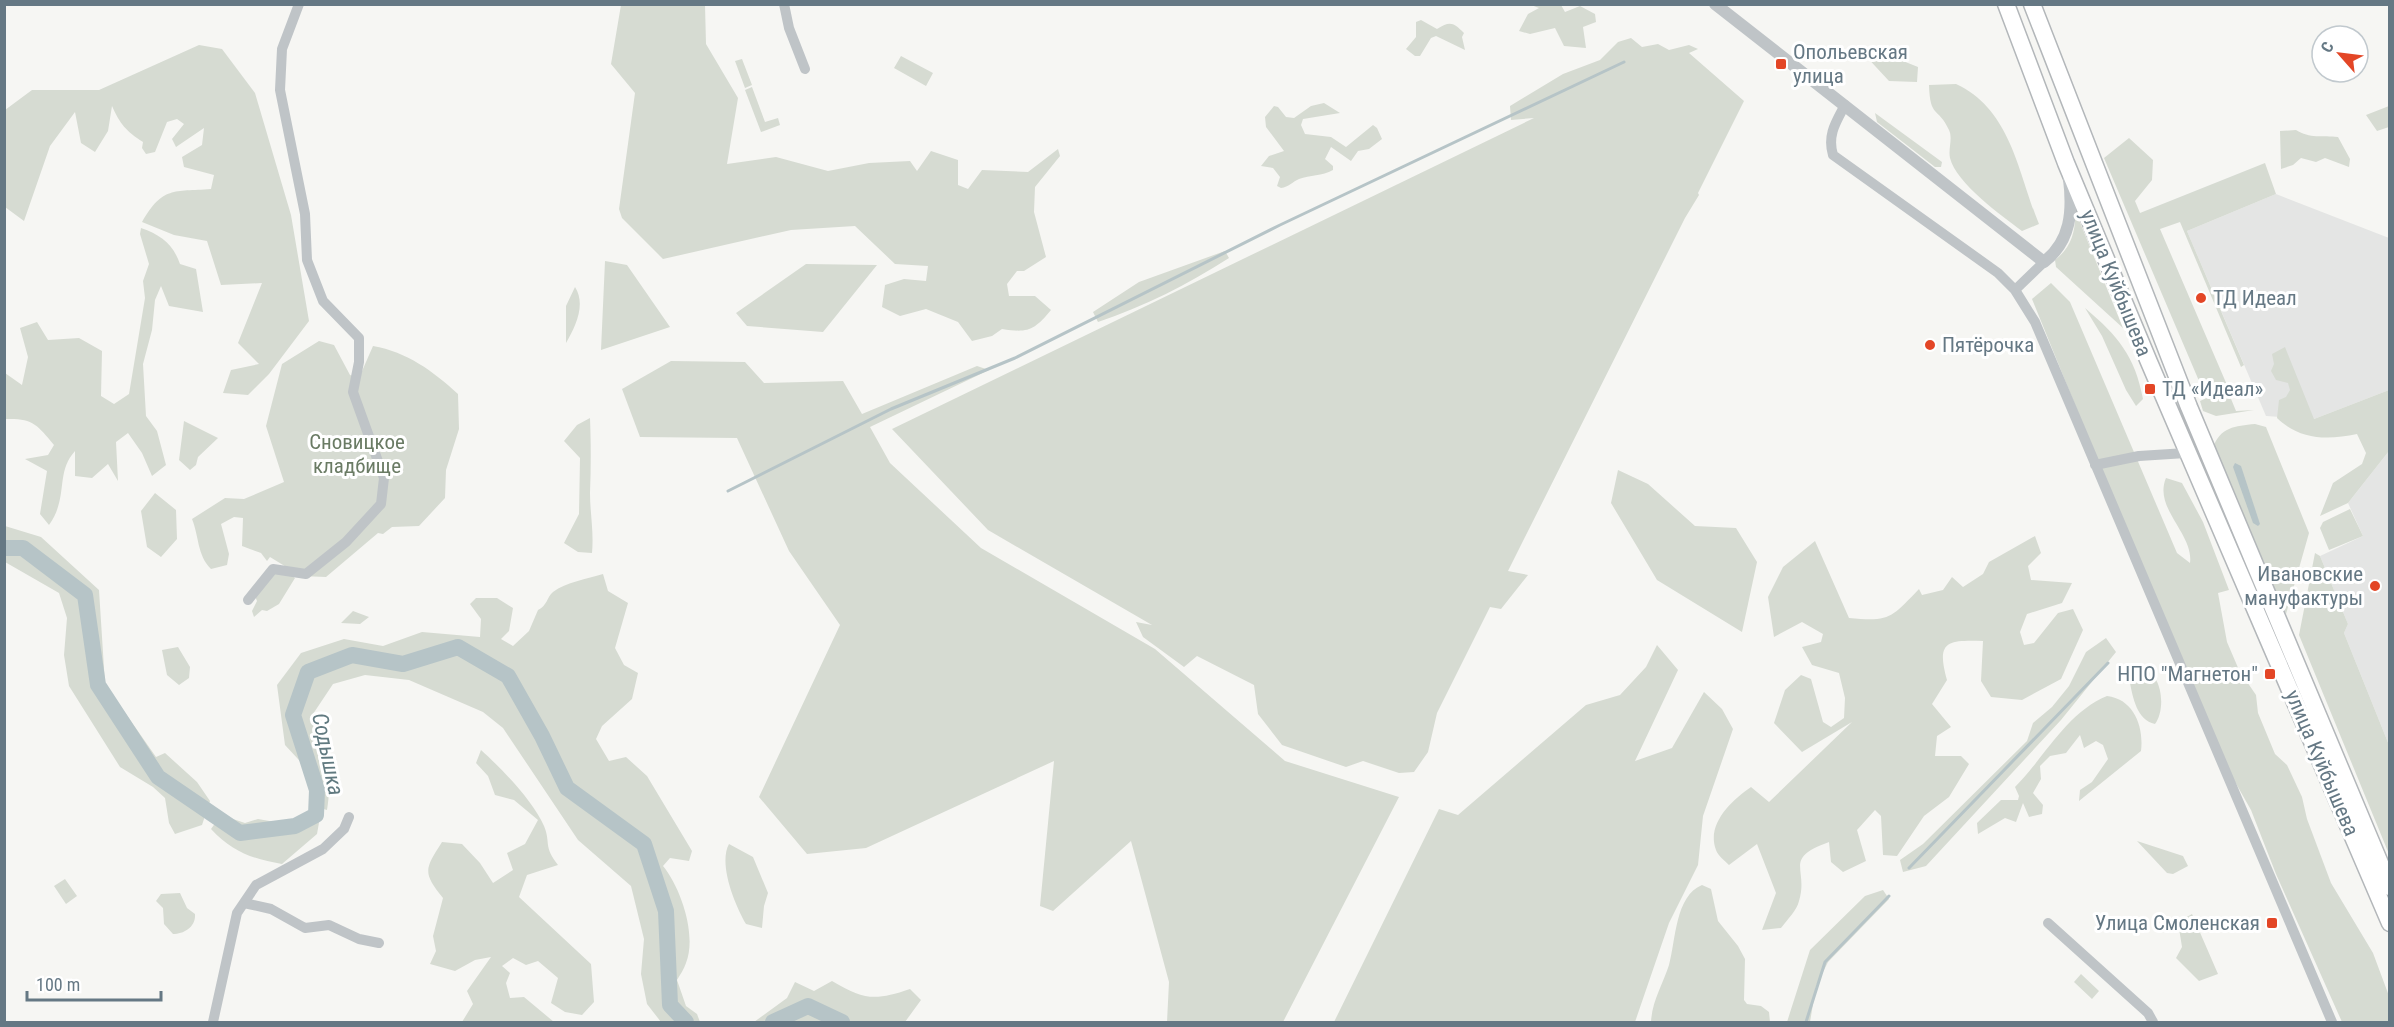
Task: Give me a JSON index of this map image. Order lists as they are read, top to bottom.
{
  "streets": {
    "highway": ["улица Куйбышева"]
  },
  "water": ["Содышка"],
  "parks": ["Сновицкое кладбище"],
  "places": {
    "transit": [
      "Опольевская улица",
      "ТД «Идеал»",
      "НПО \"Магнетон\"",
      "Улица Смоленская"
    ],
    "other": ["ТД Идеал", "Пятёрочка", "Ивановские мануфактуры"]
  },
  "scale_bar": "100 m",
  "north": "top left"
}
